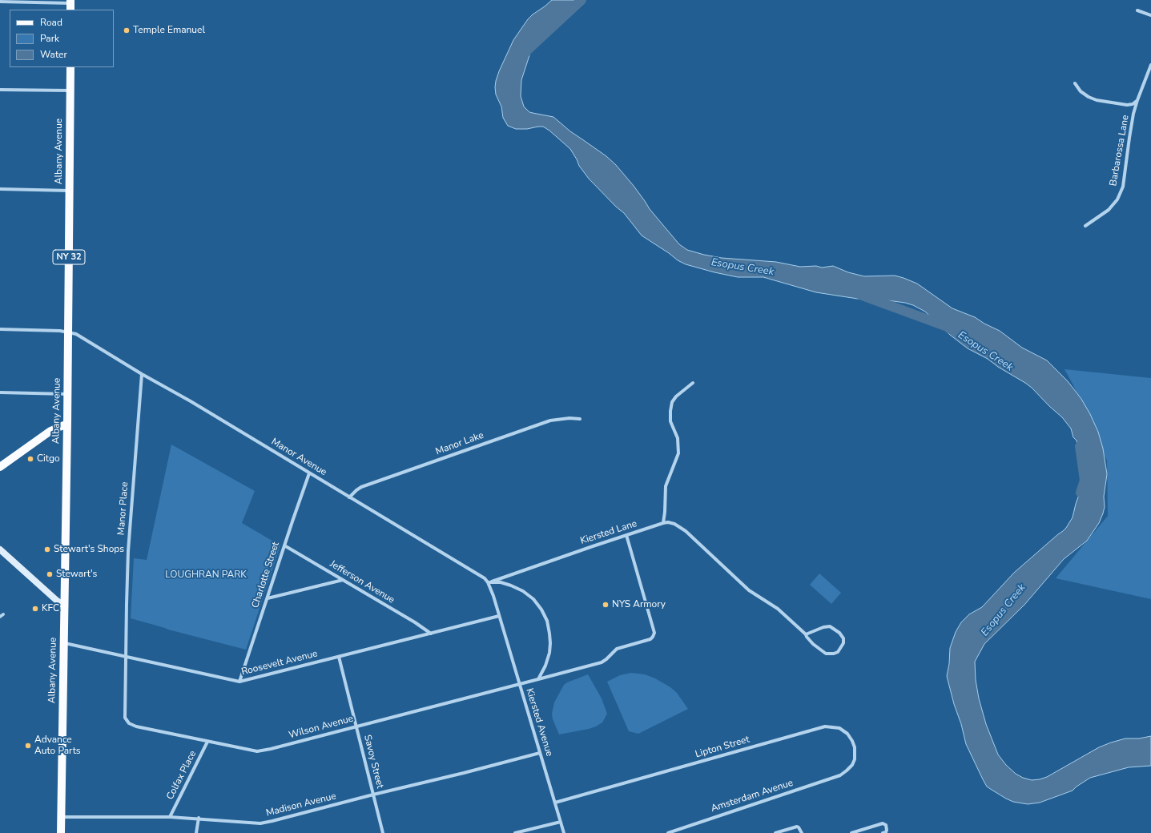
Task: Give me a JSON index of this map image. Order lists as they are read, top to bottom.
{
  "streets": {
    "main road": ["Albany Avenue", "NY 32"],
    "street": [
      "Barbarossa Lane",
      "Manor Lake",
      "Manor Avenue",
      "Manor Place",
      "Kiersted Lane",
      "Charlotte Street",
      "Jefferson Avenue",
      "Roosevelt Avenue",
      "Kiersted Avenue",
      "Wilson Avenue",
      "Lipton Street",
      "Savoy Street",
      "Colfax Place",
      "Amsterdam Avenue",
      "Madison Avenue"
    ]
  },
  "crossings": [
    ["Albany Avenue", "Manor Avenue"],
    ["Albany Avenue", "Roosevelt Avenue"],
    ["Albany Avenue", "Madison Avenue"],
    ["Manor Lake", "Manor Avenue"],
    ["Manor Avenue", "Manor Place"],
    ["Manor Avenue", "Kiersted Lane"],
    ["Manor Avenue", "Charlotte Street"],
    ["Manor Place", "Roosevelt Avenue"],
    ["Manor Place", "Wilson Avenue"],
    ["Kiersted Lane", "Wilson Avenue"],
    ["Charlotte Street", "Jefferson Avenue"],
    ["Charlotte Street", "Roosevelt Avenue"],
    ["Jefferson Avenue", "Roosevelt Avenue"],
    ["Roosevelt Avenue", "Kiersted Avenue"],
    ["Roosevelt Avenue", "Savoy Street"],
    ["Kiersted Avenue", "Wilson Avenue"],
    ["Kiersted Avenue", "Lipton Street"],
    ["Kiersted Avenue", "Madison Avenue"],
    ["Wilson Avenue", "Savoy Street"],
    ["Wilson Avenue", "Colfax Place"],
    ["Lipton Street", "Amsterdam Avenue"],
    ["Savoy Street", "Madison Avenue"],
    ["Colfax Place", "Madison Avenue"]
  ],
  "water": ["Esopus Creek"],
  "parks": ["LOUGHRAN PARK"],
  "places": [
    "Temple Emanuel",
    "Citgo",
    "Stewart's Shops",
    "Stewart's",
    "NYS Armory",
    "KFC",
    "Advance Auto Parts"
  ],
  "legend": ["Road", "Park", "Water"]
}
